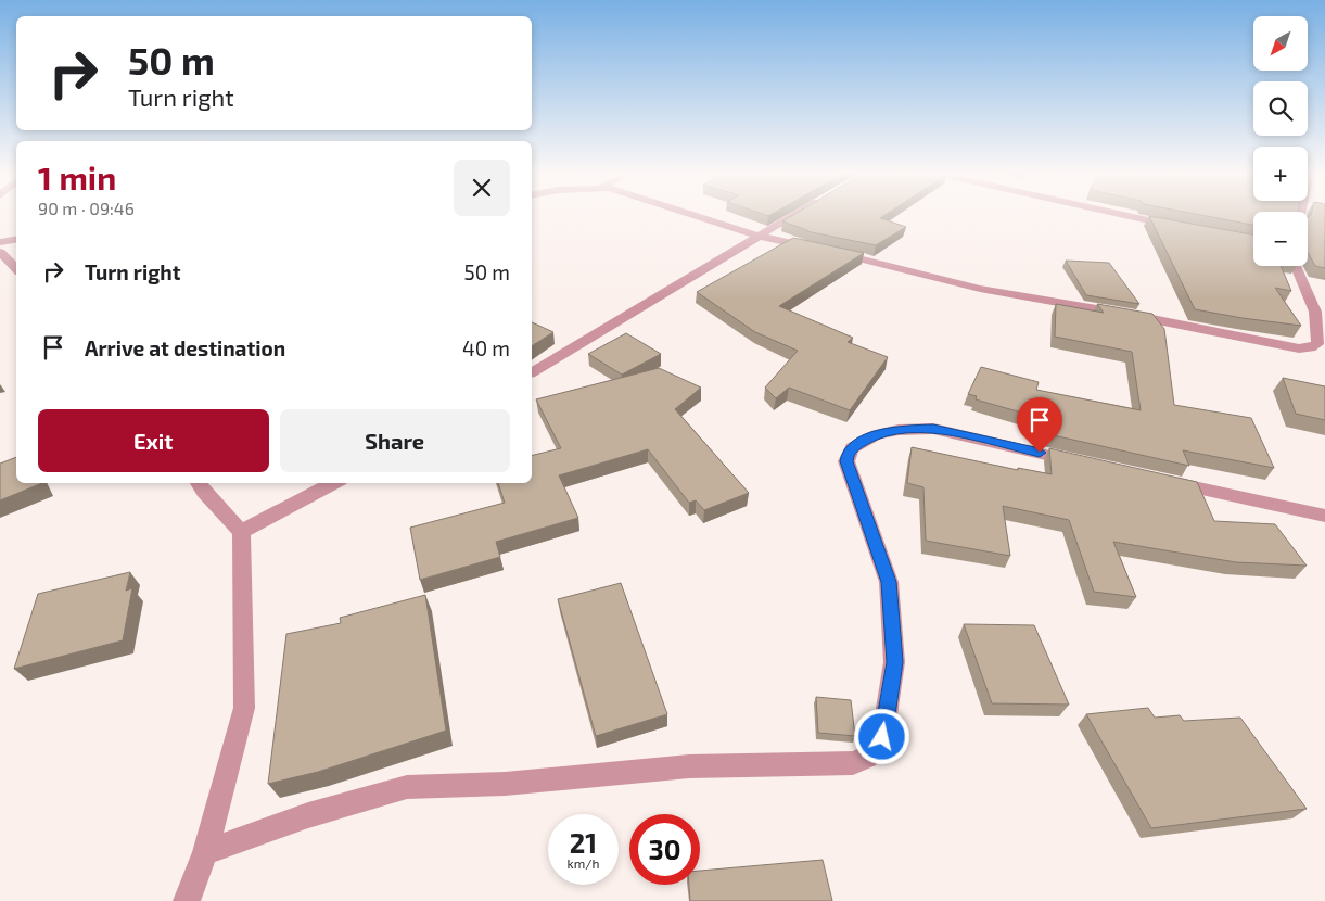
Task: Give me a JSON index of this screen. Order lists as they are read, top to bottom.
{
  "north": "bottom left",
  "page": {
    "map_buttons": ["+", "−"],
    "turn": ["50 m", "Turn right"],
    "heading": ["1 min", "90 m · 09:46"],
    "list": [
      {
        "name": "Turn right",
        "value": "50 m"
      },
      {
        "name": "Arrive at destination",
        "value": "40 m"
      }
    ],
    "buttons": ["Exit", "Share"],
    "speed": "21 km/h",
    "limit": "30"
  }
}
